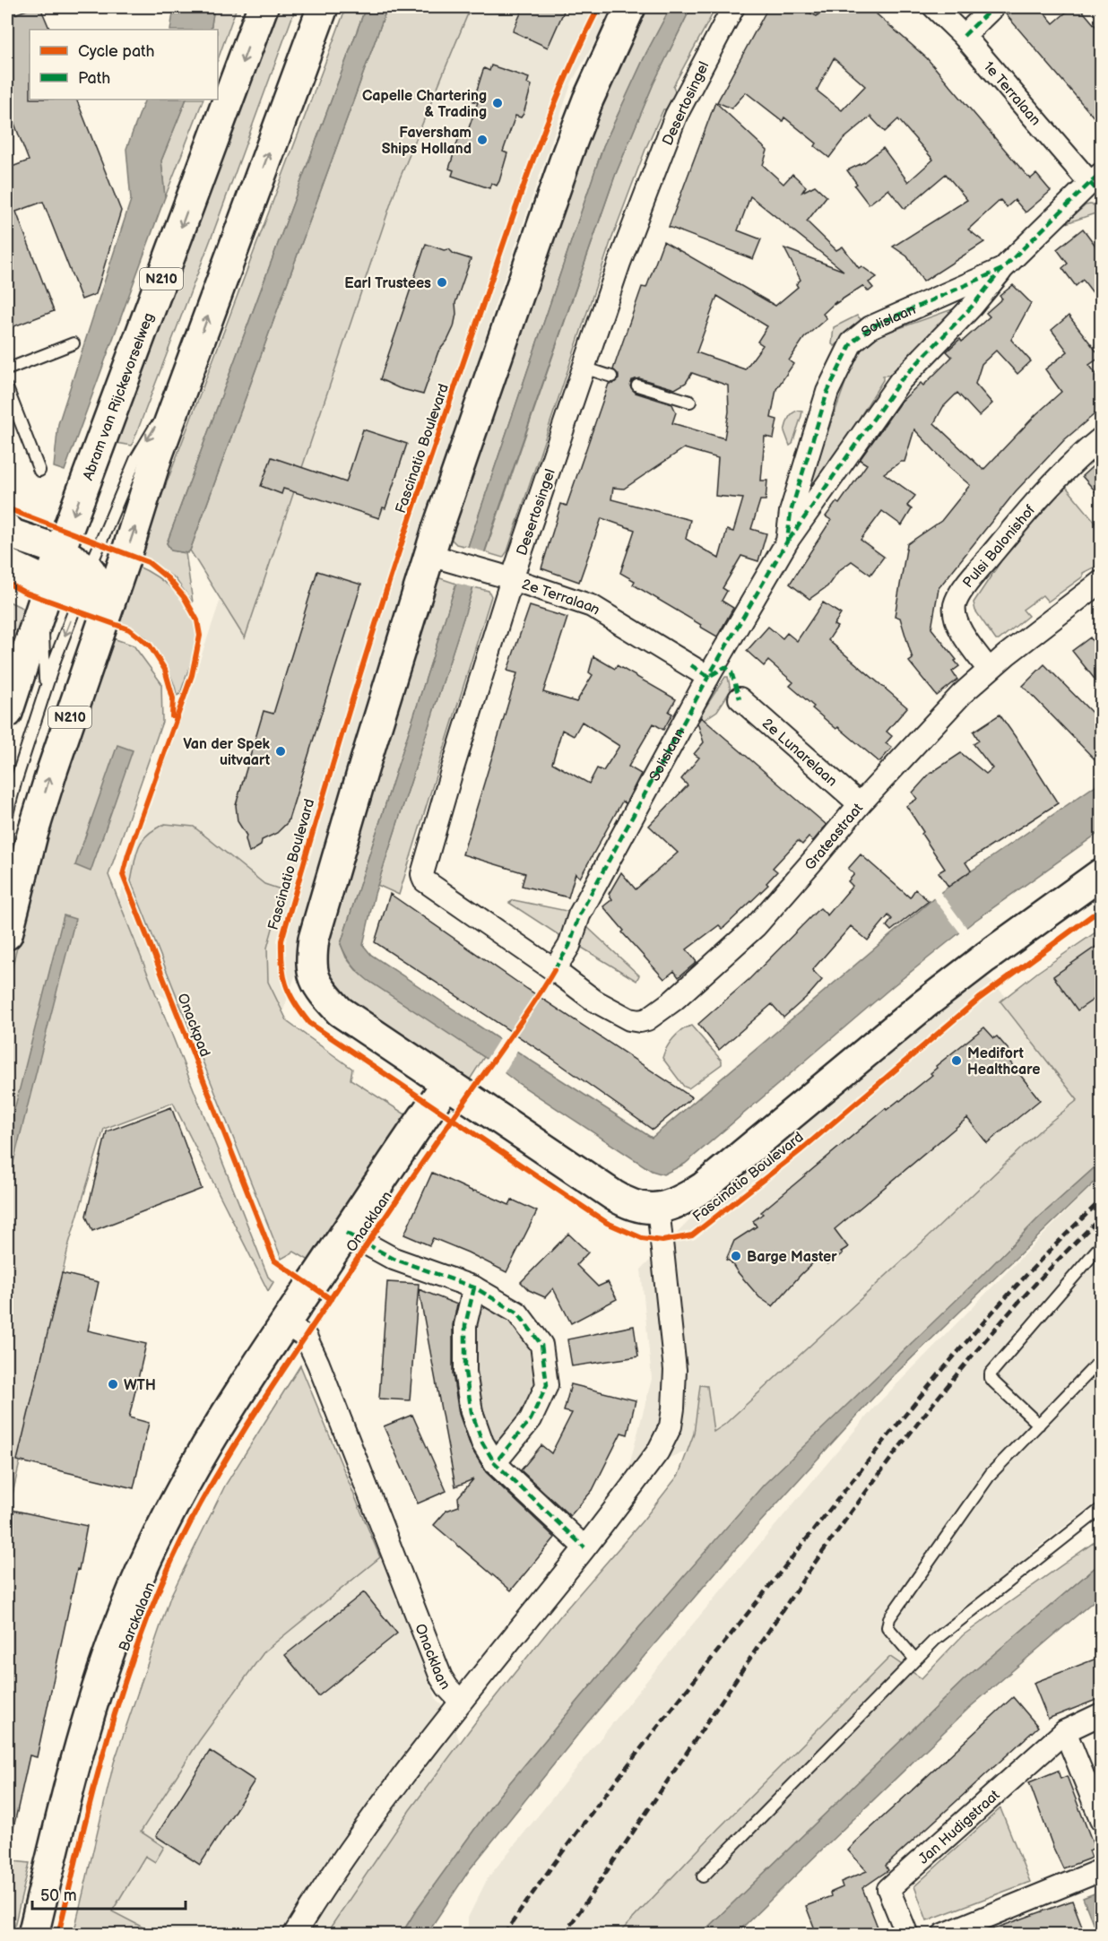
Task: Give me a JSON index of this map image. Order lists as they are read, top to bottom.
{
  "streets": {
    "main road": [
      "N210",
      "Abram van Rijckevorselweg",
      "Fascinatio Boulevard",
      "Onacklaan",
      "Barckalaan"
    ],
    "street": [
      "1e Terralaan",
      "Desertosingel",
      "Solislaan",
      "Pulsi Balonishof",
      "2e Terralaan",
      "2e Lunarelaan",
      "Grateastraat",
      "Jan Hudigstraat"
    ],
    "cycle path": ["Onackpad"]
  },
  "crossings": [
    ["1e Terralaan", "Solislaan"],
    ["Desertosingel", "Solislaan"],
    ["Desertosingel", "2e Terralaan"],
    ["Desertosingel", "Grateastraat"],
    ["Solislaan", "2e Terralaan"],
    ["Solislaan", "Grateastraat"],
    ["Fascinatio Boulevard", "2e Terralaan"],
    ["Fascinatio Boulevard", "Onacklaan"],
    ["Pulsi Balonishof", "Grateastraat"],
    ["2e Lunarelaan", "Grateastraat"],
    ["Onacklaan", "Barckalaan"]
  ],
  "places": [
    "Capelle Chartering & Trading",
    "Faversham Ships Holland",
    "Earl Trustees",
    "Van der Spek uitvaart",
    "Medifort Healthcare",
    "Barge Master",
    "WTH"
  ],
  "legend": ["Cycle path", "Path"],
  "scale_bar": "50 m"
}
